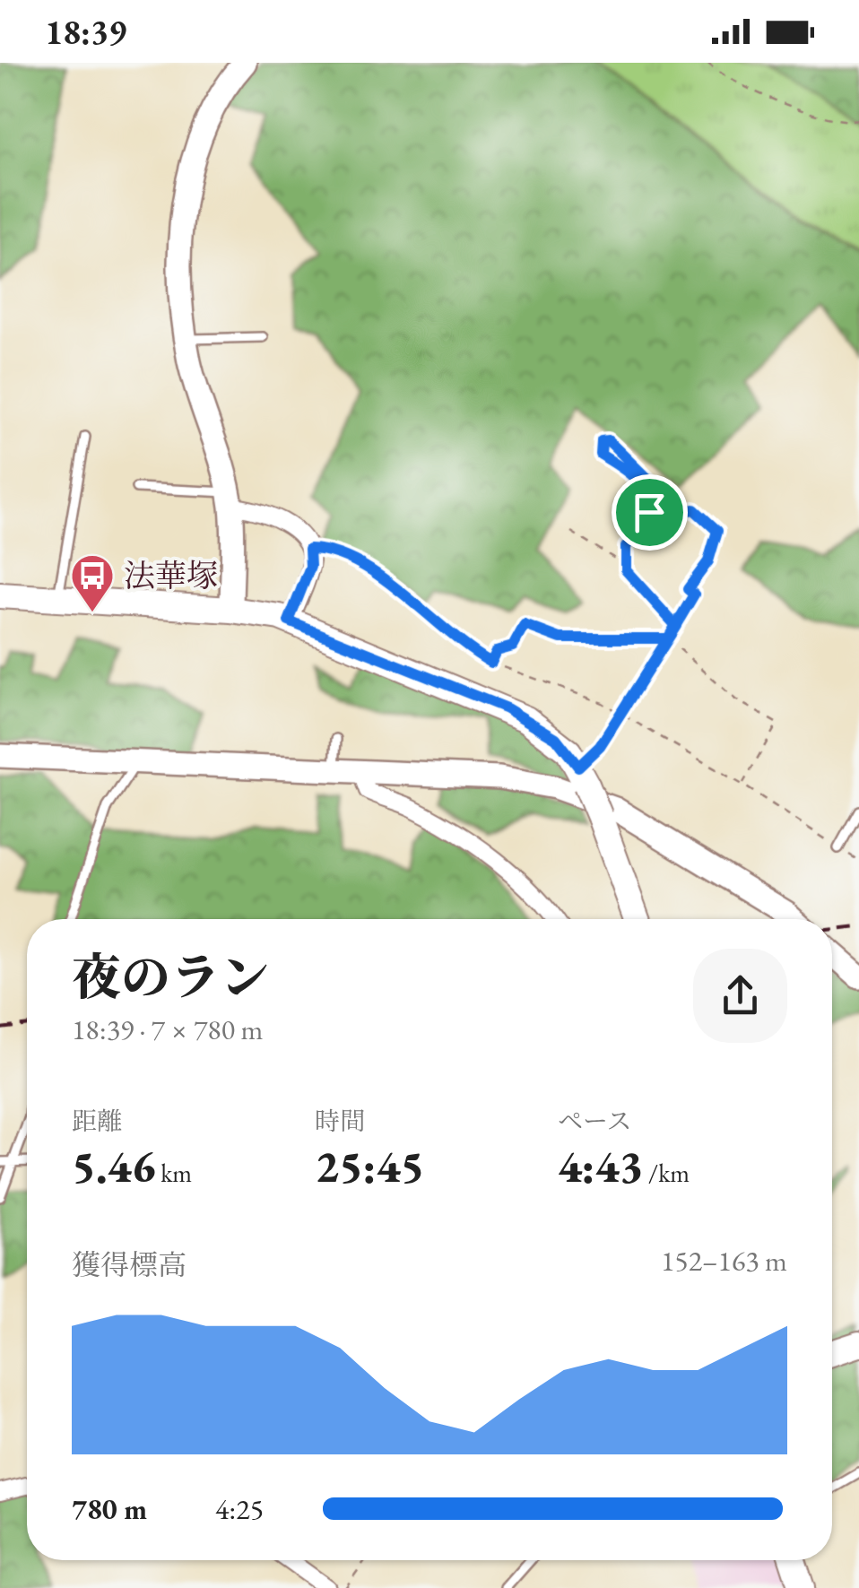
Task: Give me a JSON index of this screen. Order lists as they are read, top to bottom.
{
  "places": {
    "bus stop": ["法華塚"]
  },
  "page": {
    "status": "18:39",
    "heading": ["夜のラン", "18:39 · 7 × 780 m"],
    "stats": [
      ["距離", "5.46 km"],
      ["時間", "25:45"],
      ["ペース", "4:43 /km"]
    ],
    "chart": ["獲得標高", "152–163 m"],
    "list": [
      {
        "name": "780 m",
        "note": "4:25"
      }
    ]
  }
}
